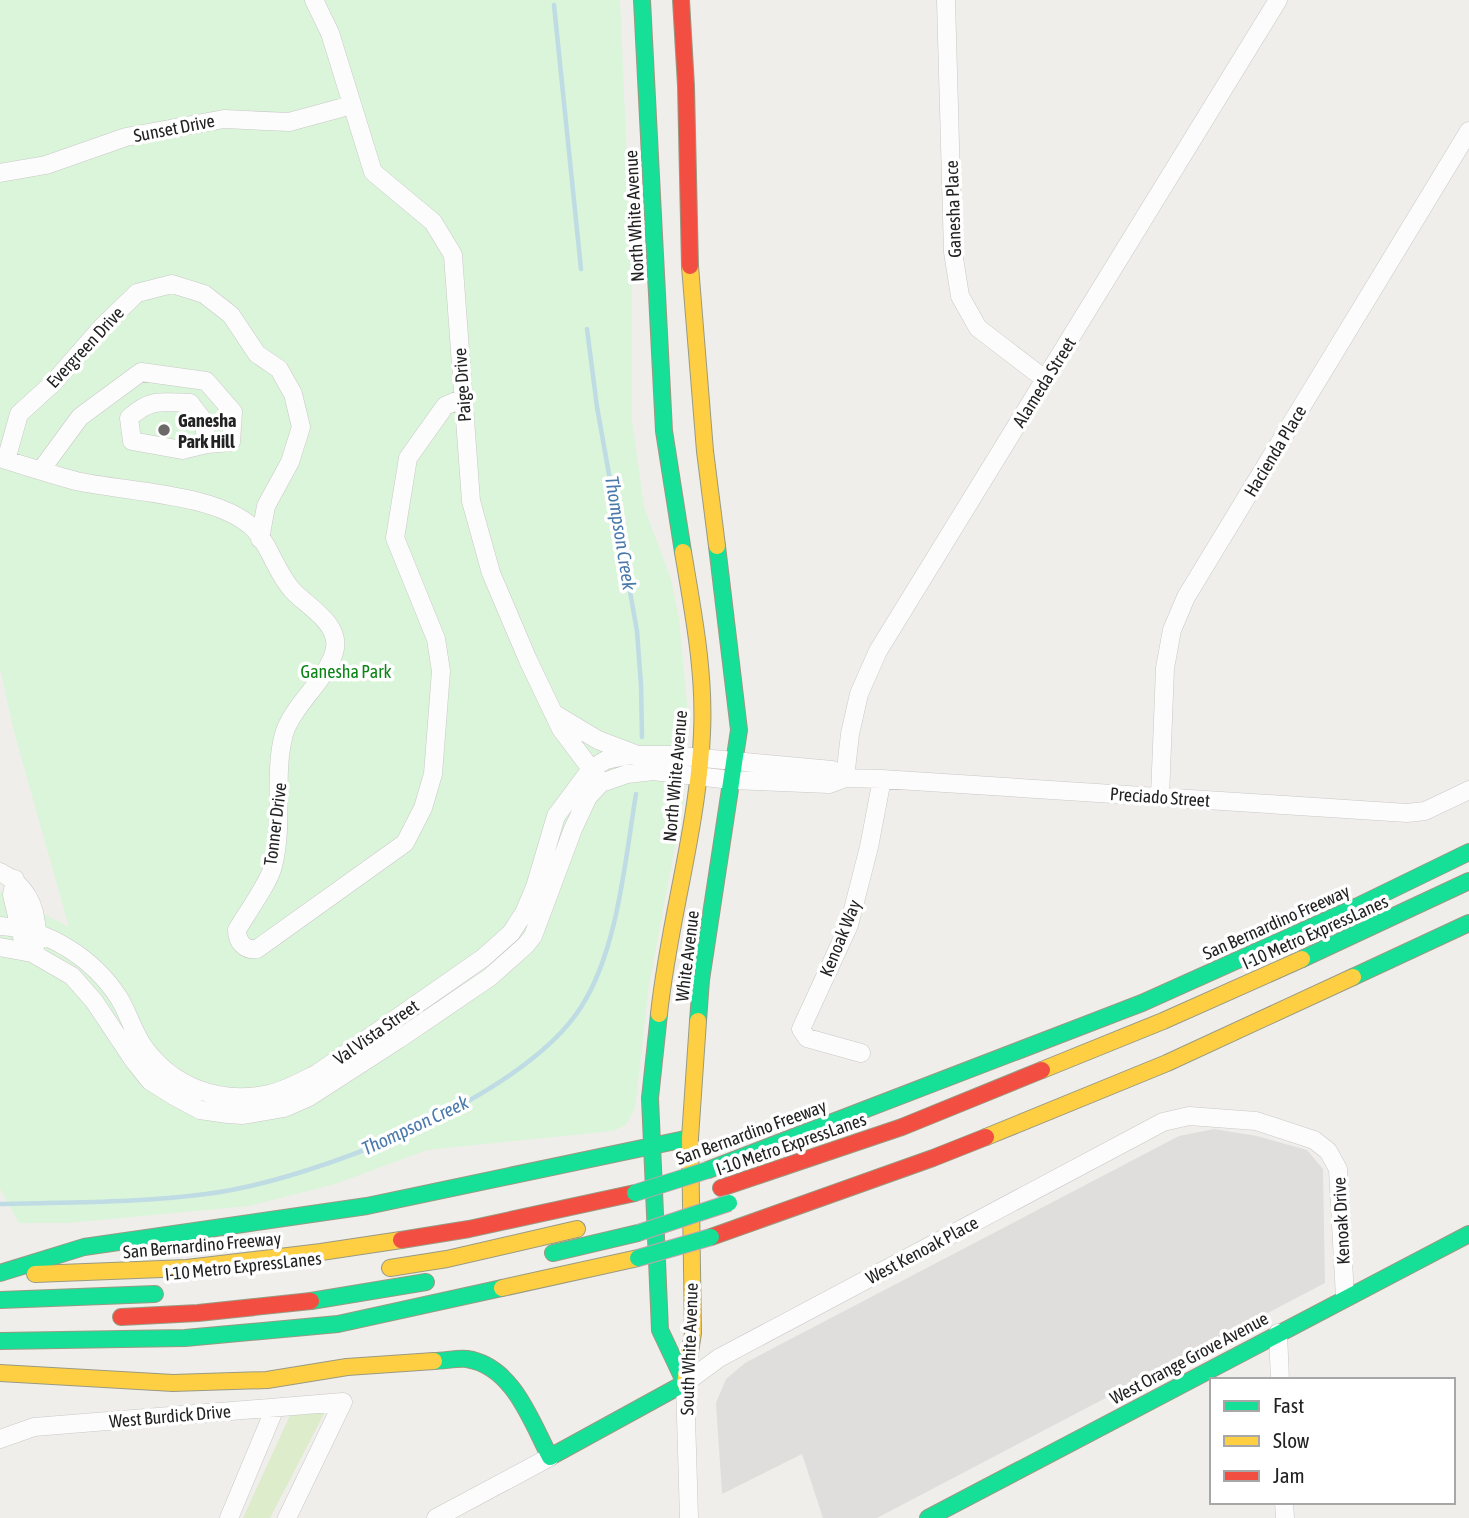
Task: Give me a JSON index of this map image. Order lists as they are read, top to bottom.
{
  "streets": {
    "main road": [
      "North White Avenue",
      "San Bernardino Freeway",
      "I-10 Metro ExpressLanes",
      "White Avenue",
      "South White Avenue",
      "West Orange Grove Avenue"
    ],
    "street": [
      "Sunset Drive",
      "Ganesha Place",
      "Evergreen Drive",
      "Alameda Street",
      "Paige Drive",
      "Hacienda Place",
      "Preciado Street",
      "Tonner Drive",
      "Kenoak Way",
      "Val Vista Street",
      "Kenoak Drive",
      "West Kenoak Place",
      "West Burdick Drive"
    ]
  },
  "crossings": [
    ["Sunset Drive", "Paige Drive"],
    ["Ganesha Place", "Alameda Street"],
    ["North White Avenue", "Preciado Street"],
    ["North White Avenue", "West Kenoak Place"],
    ["North White Avenue", "South White Avenue"],
    ["Evergreen Drive", "Tonner Drive"],
    ["Alameda Street", "Preciado Street"],
    ["Paige Drive", "Tonner Drive"],
    ["Paige Drive", "Val Vista Street"],
    ["Hacienda Place", "Preciado Street"],
    ["Preciado Street", "Kenoak Way"],
    ["Preciado Street", "White Avenue"],
    ["White Avenue", "South White Avenue"],
    ["Kenoak Drive", "West Kenoak Place"],
    ["Kenoak Drive", "West Orange Grove Avenue"],
    ["West Kenoak Place", "South White Avenue"]
  ],
  "water": ["Thompson Creek"],
  "parks": ["Ganesha Park"],
  "places": ["Ganesha Park Hill"],
  "legend": ["Fast", "Slow", "Jam"]
}
